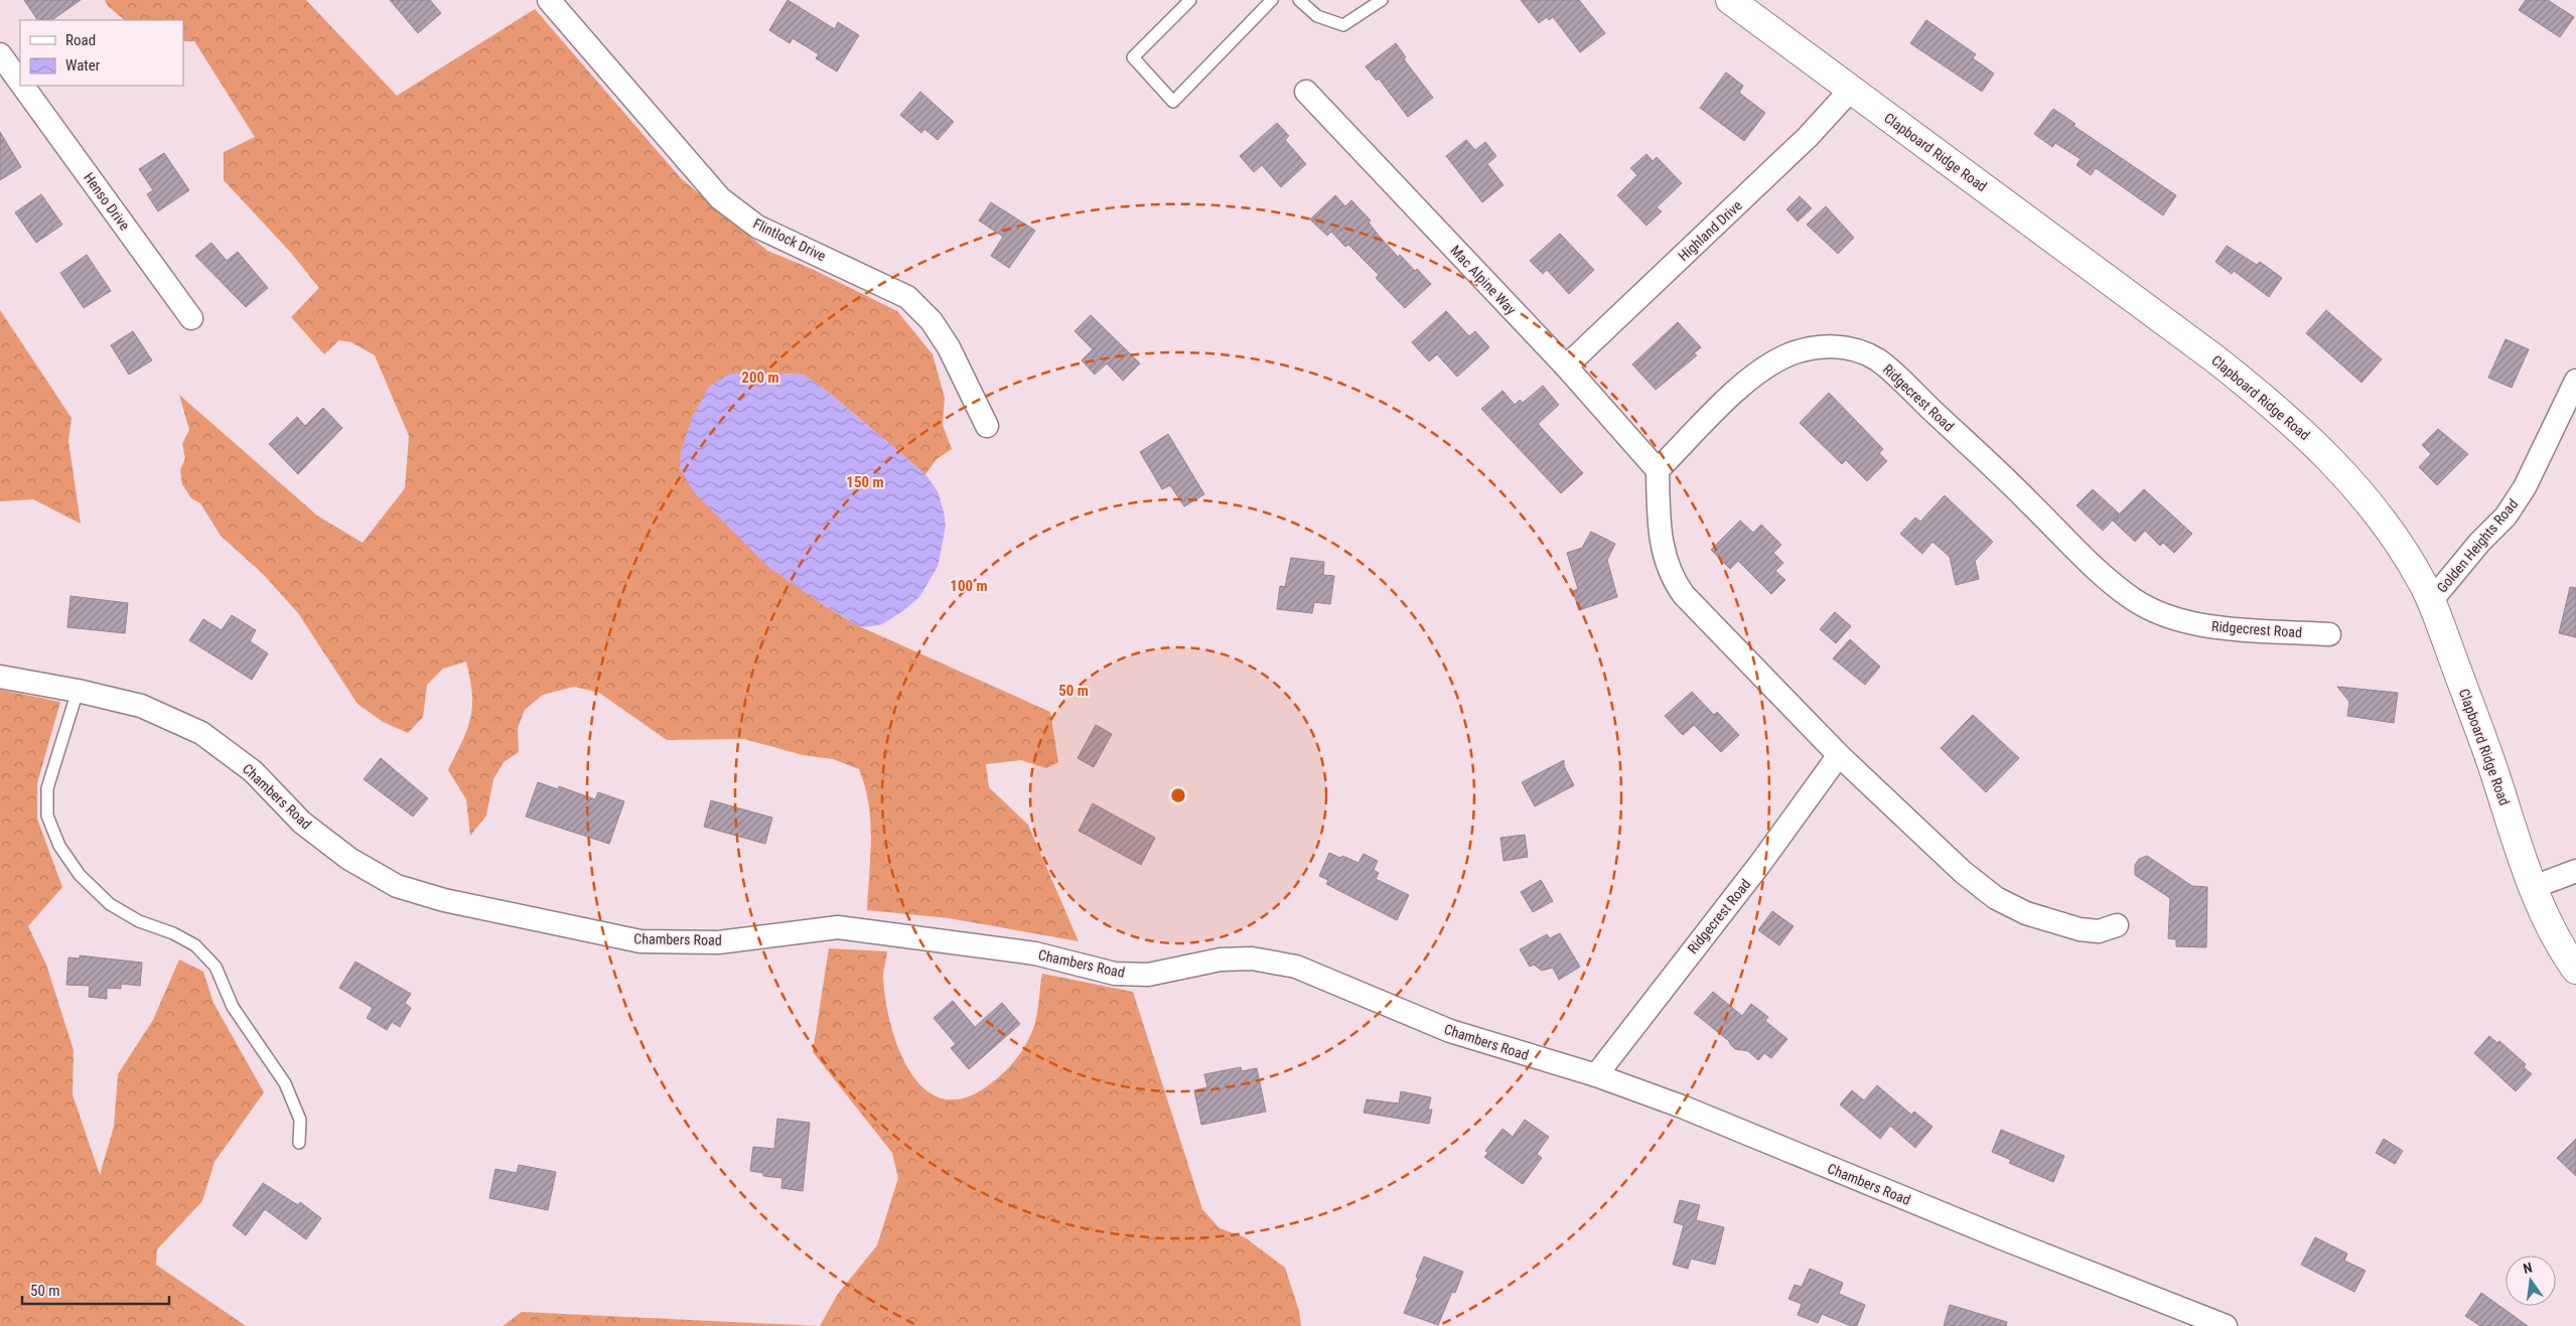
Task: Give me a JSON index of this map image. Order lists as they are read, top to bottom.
{
  "streets": {
    "main road": ["Clapboard Ridge Road"],
    "street": [
      "Henso Drive",
      "Highland Drive",
      "Flintlock Drive",
      "Mac Alpine Way",
      "Ridgecrest Road",
      "Golden Heights Road",
      "Chambers Road"
    ]
  },
  "crossings": [
    ["Clapboard Ridge Road", "Highland Drive"],
    ["Clapboard Ridge Road", "Golden Heights Road"],
    ["Highland Drive", "Mac Alpine Way"],
    ["Mac Alpine Way", "Ridgecrest Road"],
    ["Ridgecrest Road", "Chambers Road"]
  ],
  "legend": ["Road", "Water"],
  "scale_bar": "50 m",
  "north": "top",
  "rings": [
    "200 m",
    "150 m",
    "100 m",
    "50 m"
  ]
}
